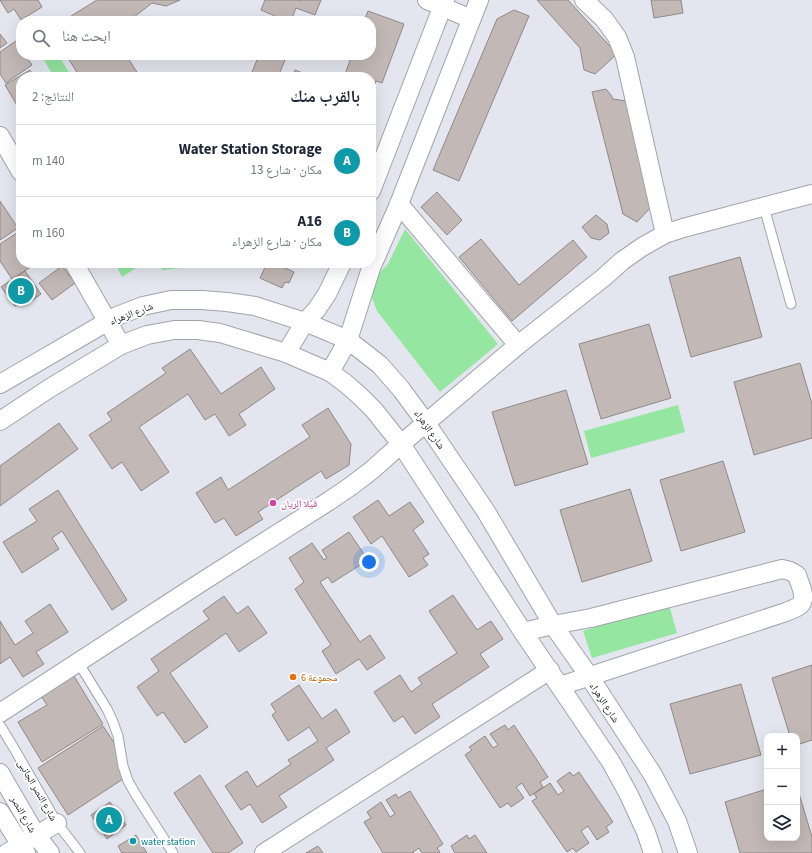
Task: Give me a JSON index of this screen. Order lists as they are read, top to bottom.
{
  "streets": {
    "street": ["شارع الزهراء", "شارع النصر"],
    "lane": ["شارع النصر الجانبى"]
  },
  "places": ["فيلا الريان", "مجموعة 6", "water station"],
  "page": {
    "search": "ابحث هنا",
    "heading": ["بالقرب منك", "النتائج: 2"],
    "list": [
      {
        "mark": "A",
        "name": "Water Station Storage",
        "note": "مكان · شارع 13",
        "value": "140 m"
      },
      {
        "mark": "B",
        "name": "A16",
        "note": "مكان · شارع الزهراء",
        "value": "160 m"
      }
    ],
    "pins": ["B", "A"],
    "map_buttons": ["+", "−"]
  }
}
